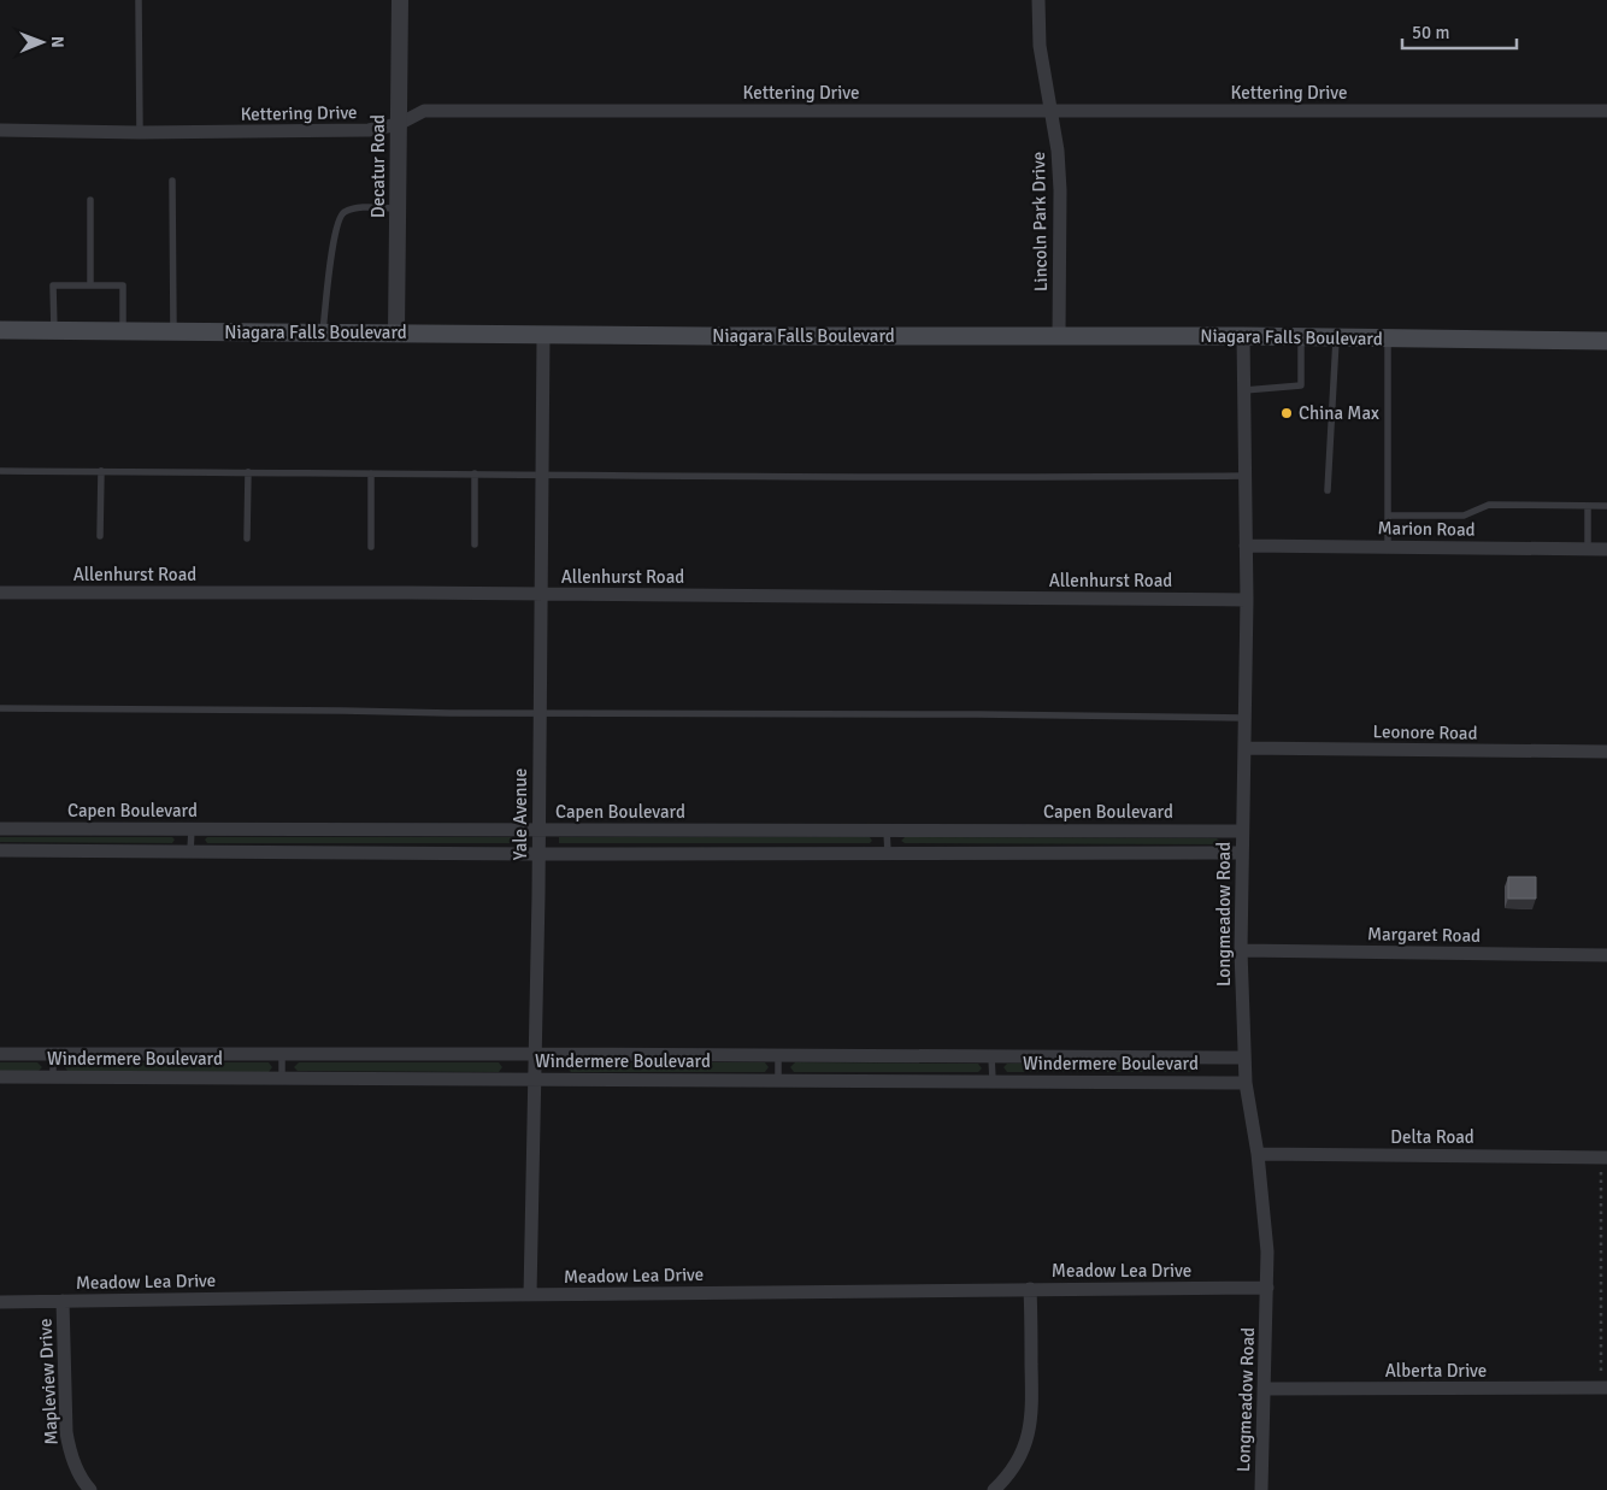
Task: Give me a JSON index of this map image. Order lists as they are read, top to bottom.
{
  "streets": {
    "main road": ["Niagara Falls Boulevard"],
    "street": [
      "Kettering Drive",
      "Decatur Road",
      "Lincoln Park Drive",
      "Marion Road",
      "Allenhurst Road",
      "Leonore Road",
      "Capen Boulevard",
      "Yale Avenue",
      "Longmeadow Road",
      "Margaret Road",
      "Windermere Boulevard",
      "Delta Road",
      "Meadow Lea Drive",
      "Alberta Drive",
      "Mapleview Drive"
    ]
  },
  "crossings": [
    ["Kettering Drive", "Decatur Road"],
    ["Kettering Drive", "Lincoln Park Drive"],
    ["Decatur Road", "Niagara Falls Boulevard"],
    ["Lincoln Park Drive", "Niagara Falls Boulevard"],
    ["Niagara Falls Boulevard", "Yale Avenue"],
    ["Niagara Falls Boulevard", "Longmeadow Road"],
    ["Marion Road", "Longmeadow Road"],
    ["Allenhurst Road", "Yale Avenue"],
    ["Allenhurst Road", "Longmeadow Road"],
    ["Leonore Road", "Longmeadow Road"],
    ["Capen Boulevard", "Yale Avenue"],
    ["Capen Boulevard", "Longmeadow Road"],
    ["Yale Avenue", "Windermere Boulevard"],
    ["Yale Avenue", "Meadow Lea Drive"],
    ["Longmeadow Road", "Margaret Road"],
    ["Longmeadow Road", "Windermere Boulevard"],
    ["Longmeadow Road", "Delta Road"],
    ["Longmeadow Road", "Meadow Lea Drive"],
    ["Longmeadow Road", "Alberta Drive"],
    ["Meadow Lea Drive", "Mapleview Drive"]
  ],
  "places": ["China Max"],
  "scale_bar": "50 m",
  "north": "right"
}
